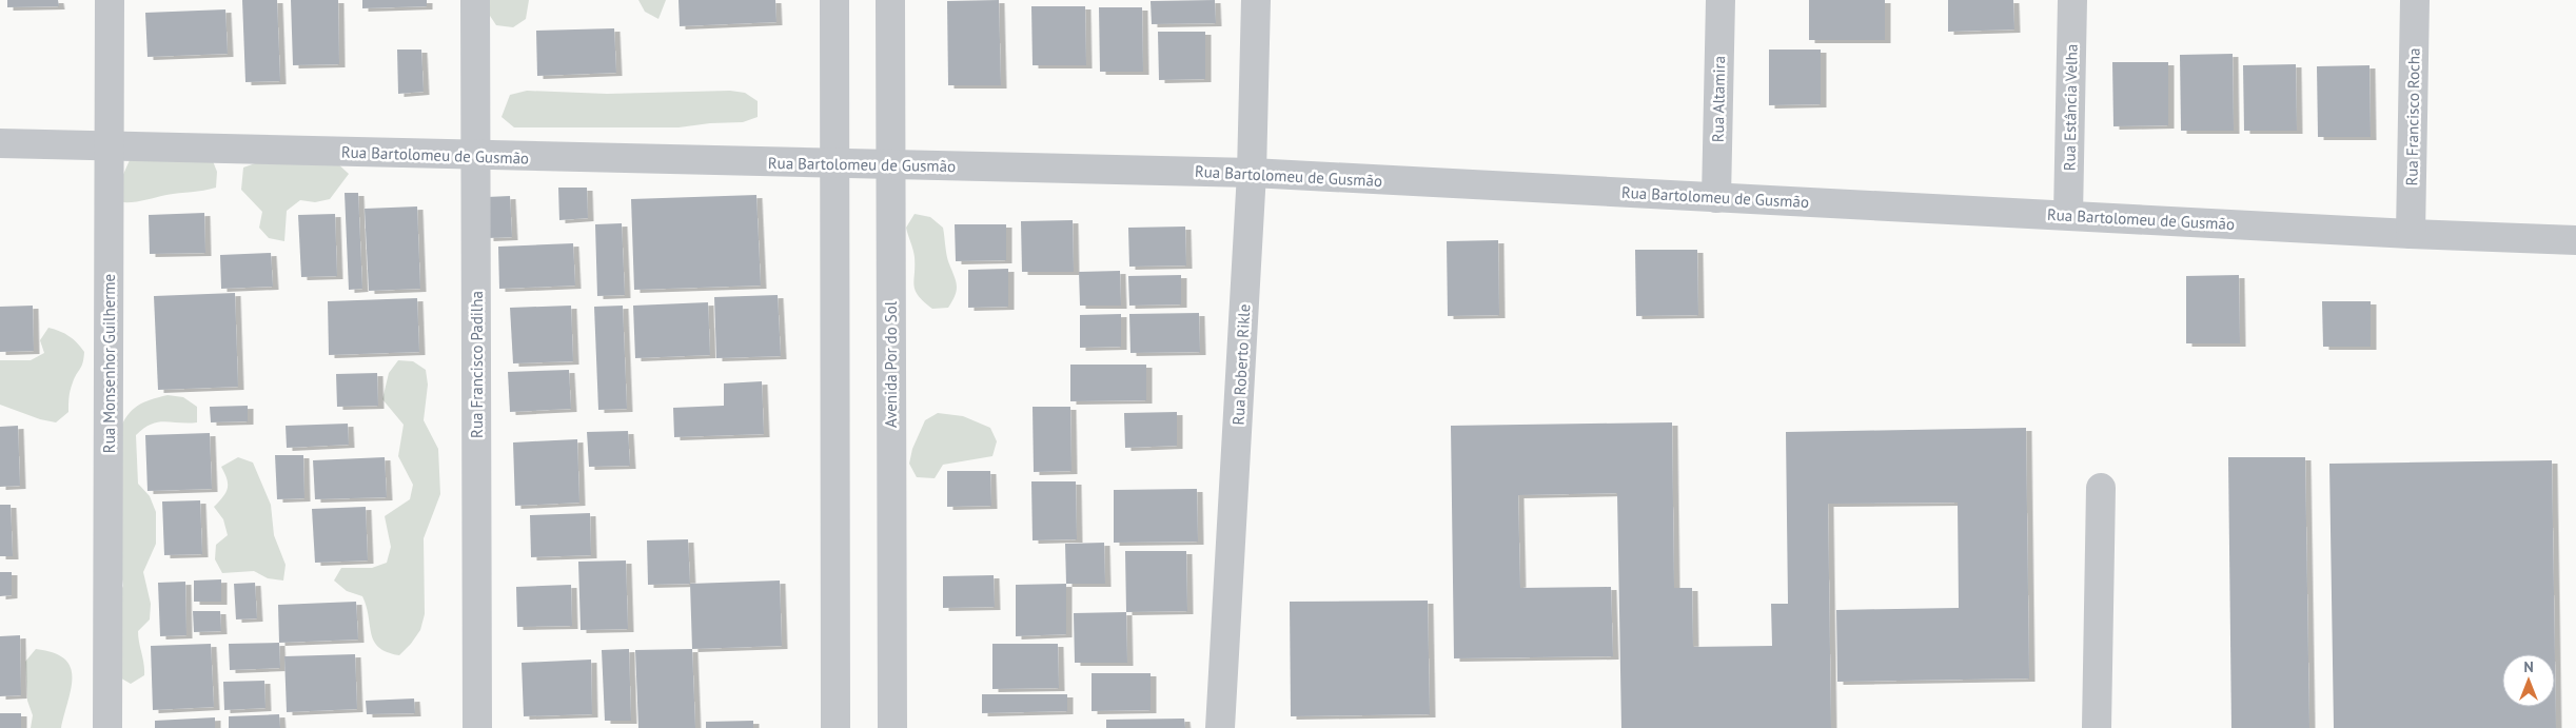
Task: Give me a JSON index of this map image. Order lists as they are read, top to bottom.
{
  "streets": {
    "street": [
      "Rua Altamira",
      "Rua Estância Velha",
      "Rua Francisco Rocha",
      "Rua Bartolomeu de Gusmão",
      "Rua Monsenhor Guilherme",
      "Rua Francisco Padilha",
      "Avenida Por do Sol",
      "Rua Roberto Rikle"
    ]
  },
  "crossings": [
    ["Rua Altamira", "Rua Bartolomeu de Gusmão"],
    ["Rua Estância Velha", "Rua Bartolomeu de Gusmão"],
    ["Rua Francisco Rocha", "Rua Bartolomeu de Gusmão"],
    ["Rua Bartolomeu de Gusmão", "Rua Monsenhor Guilherme"],
    ["Rua Bartolomeu de Gusmão", "Rua Francisco Padilha"],
    ["Rua Bartolomeu de Gusmão", "Avenida Por do Sol"],
    ["Rua Bartolomeu de Gusmão", "Rua Roberto Rikle"]
  ],
  "north": "top"
}
